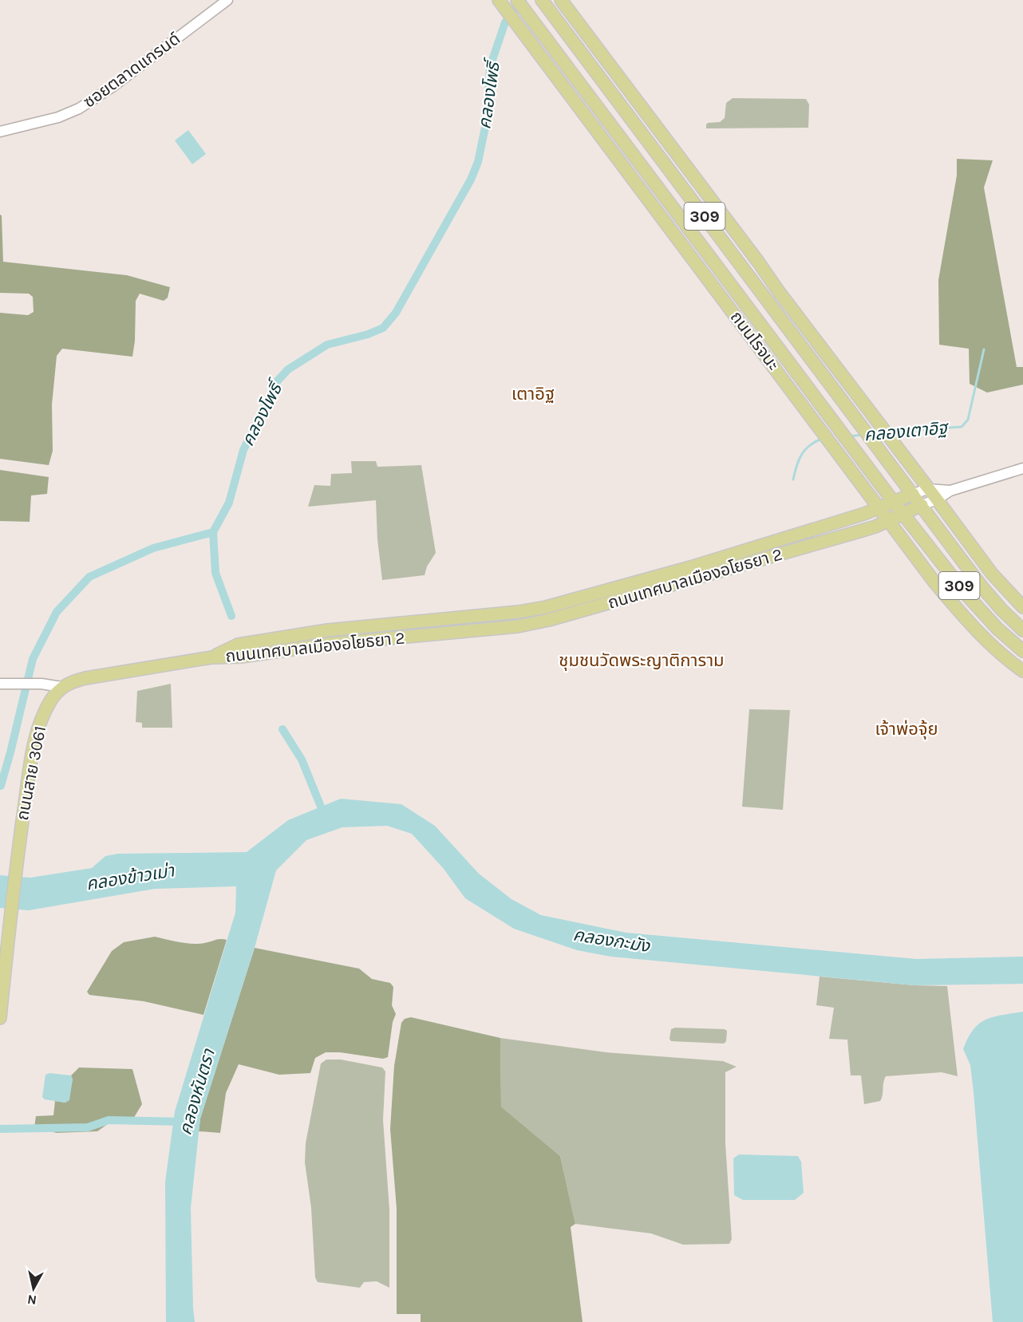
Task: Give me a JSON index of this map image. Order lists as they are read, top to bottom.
{
  "streets": {
    "main road": [
      "309",
      "ถนนโรจนะ",
      "ถนนเทศบาลเมืองอโยธยา 2",
      "ถนนสาย 3061"
    ],
    "street": ["ซอยตลาดแกรนด์"]
  },
  "crossings": [
    ["ถนนโรจนะ", "ถนนเทศบาลเมืองอโยธยา 2"]
  ],
  "districts": ["เตาอิฐ", "ชุมชนวัดพระญาติการาม", "เจ้าพ่อจุ้ย"],
  "water": [
    "คลองโพธิ์",
    "คลองเตาอิฐ",
    "คลองข้าวเม่า",
    "คลองกะมัง",
    "คลองหันตรา"
  ],
  "north": "bottom"
}
